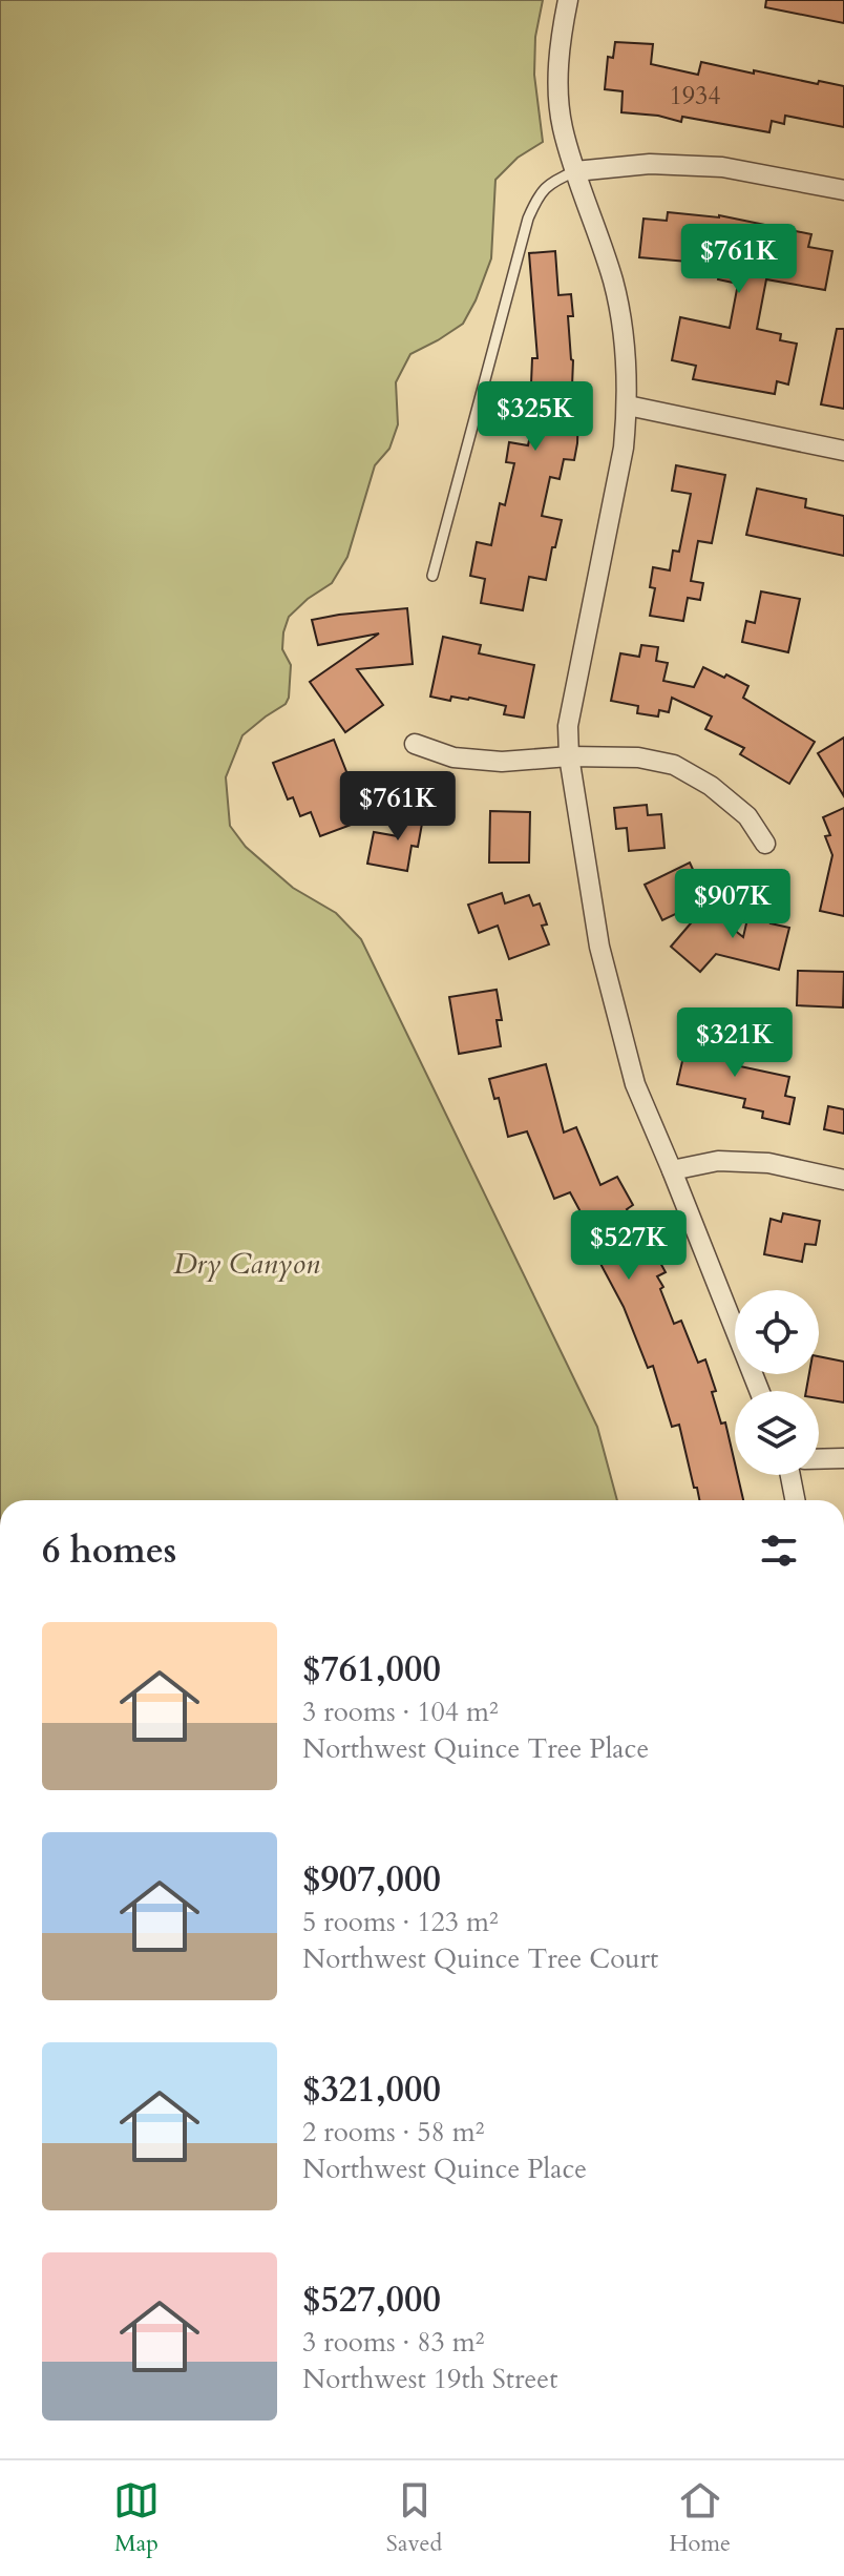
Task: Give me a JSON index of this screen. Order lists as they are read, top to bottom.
{
  "parks": ["Dry Canyon"],
  "house_numbers": ["1934"],
  "page": {
    "price": [
      "$761K",
      "$325K",
      "$761K",
      "$907K",
      "$321K",
      "$527K"
    ],
    "heading": "6 homes",
    "list": [
      {
        "name": "$761,000",
        "note": "3 rooms · 104 m² · Northwest Quince Tree Place"
      },
      {
        "name": "$907,000",
        "note": "5 rooms · 123 m² · Northwest Quince Tree Court"
      },
      {
        "name": "$321,000",
        "note": "2 rooms · 58 m² · Northwest Quince Place"
      },
      {
        "name": "$527,000",
        "note": "3 rooms · 83 m² · Northwest 19th Street"
      }
    ],
    "tabs": ["Map", "Saved", "Home"]
  }
}
